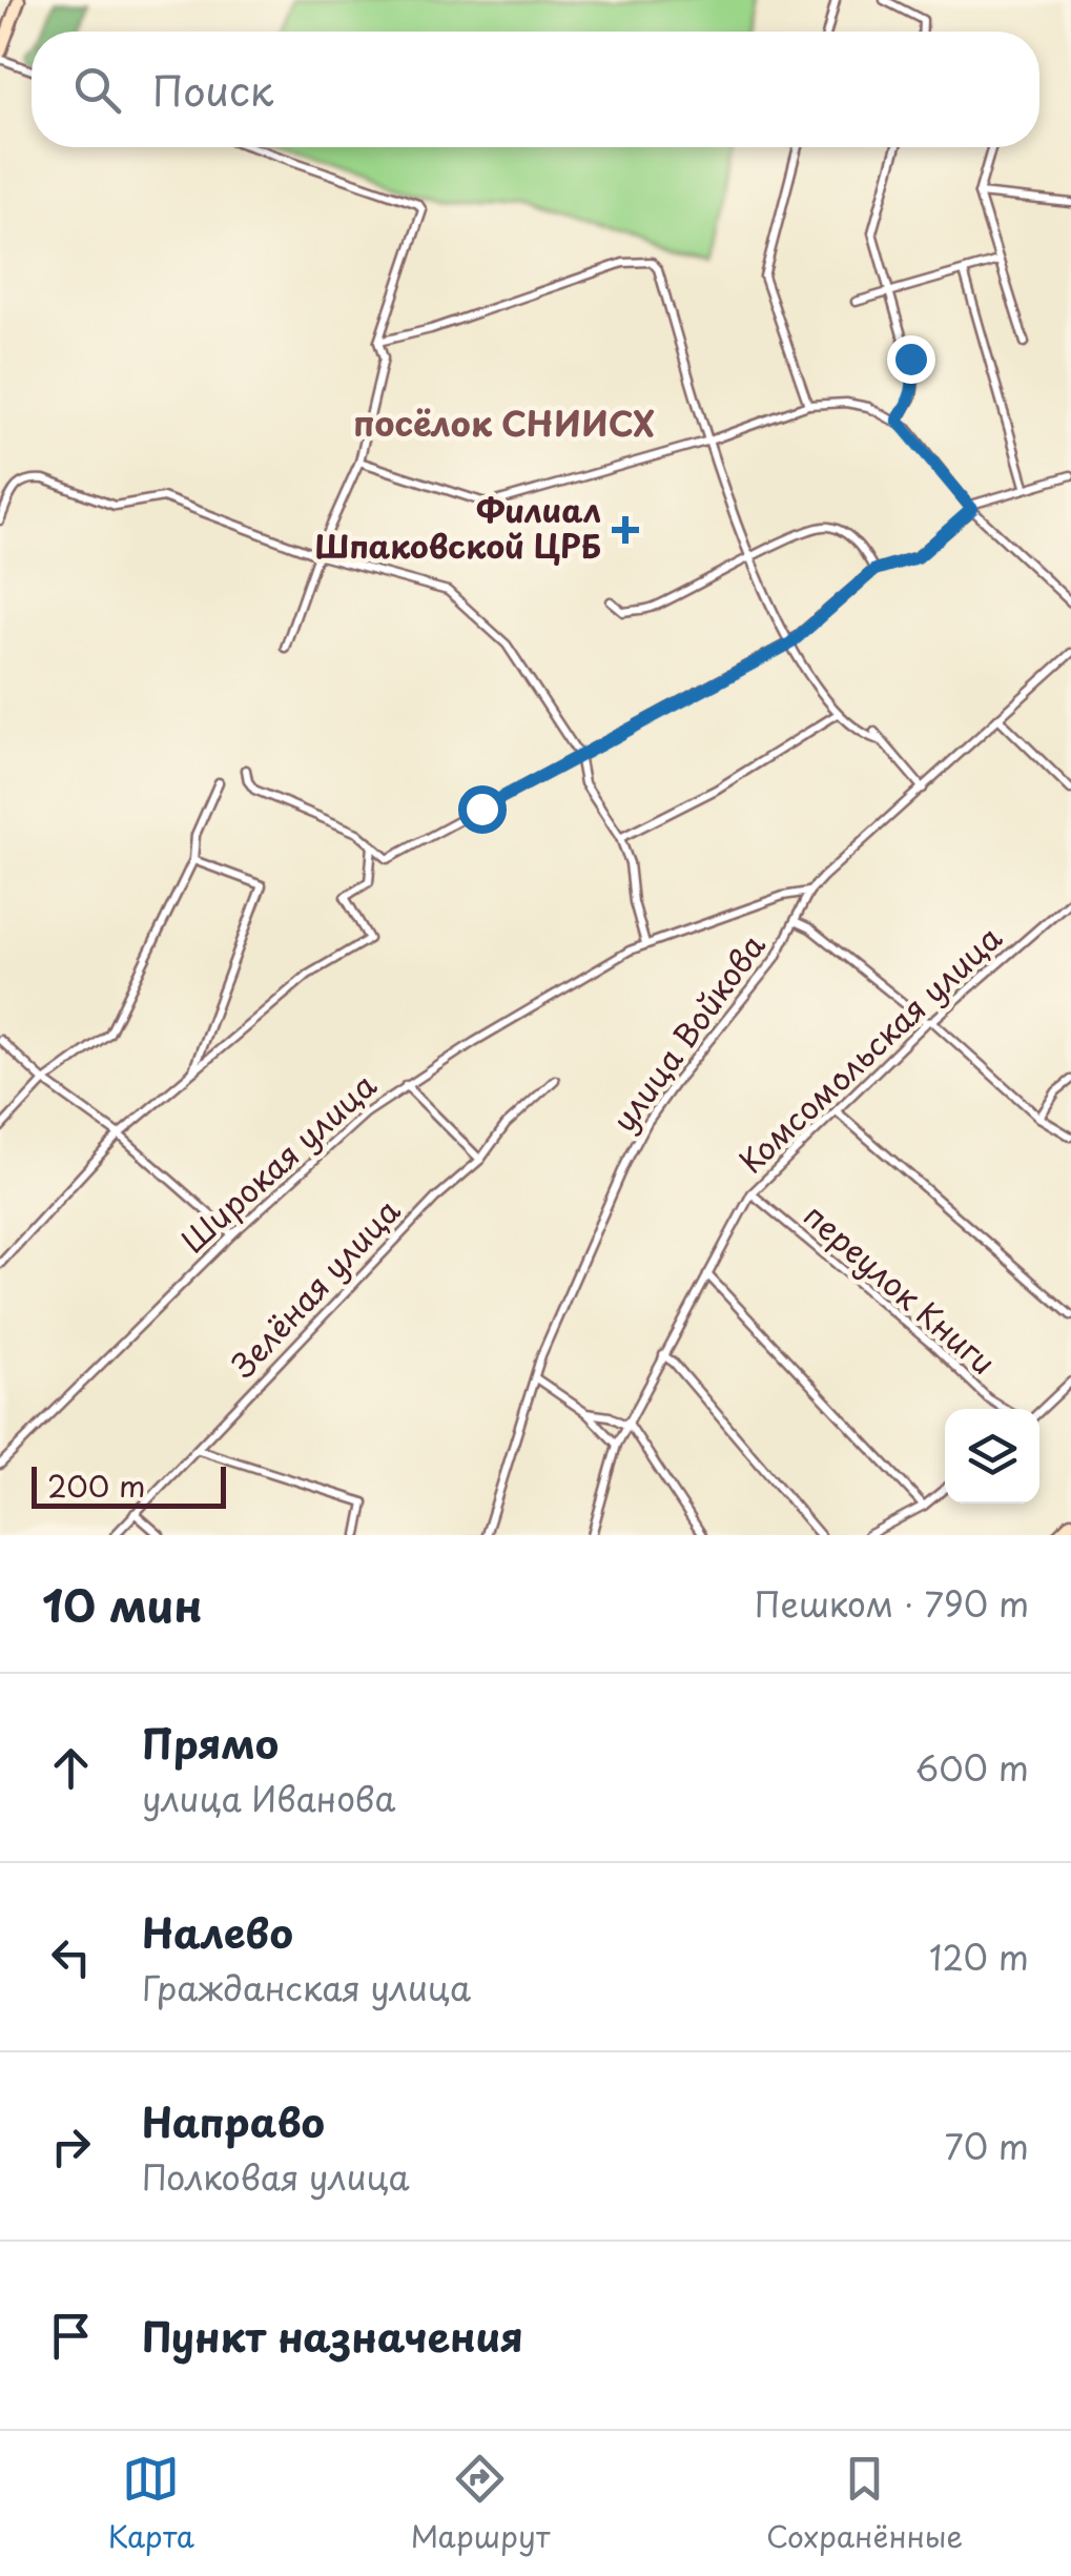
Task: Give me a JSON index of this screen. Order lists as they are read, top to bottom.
{
  "streets": {
    "street": [
      "улица Войкова",
      "Комсомольская улица",
      "Широкая улица",
      "Зелёная улица",
      "переулок Книги"
    ]
  },
  "crossings": [
    ["улица Войкова", "Широкая улица"],
    ["Комсомольская улица", "переулок Книги"]
  ],
  "districts": ["посёлок СНИИСХ"],
  "places": {
    "health": ["Филиал Шпаковской ЦРБ"]
  },
  "scale_bar": "200 m",
  "page": {
    "search": "Поиск",
    "scale": "200 m",
    "heading": ["10 мин", "Пешком · 790 m"],
    "list": [
      ["Прямо", "улица Иванова", "600 m"],
      ["Налево", "Гражданская улица", "120 m"],
      ["Направо", "Полковая улица", "70 m"],
      "Пункт назначения"
    ],
    "nav": ["Карта", "Маршрут", "Сохранённые"]
  }
}
